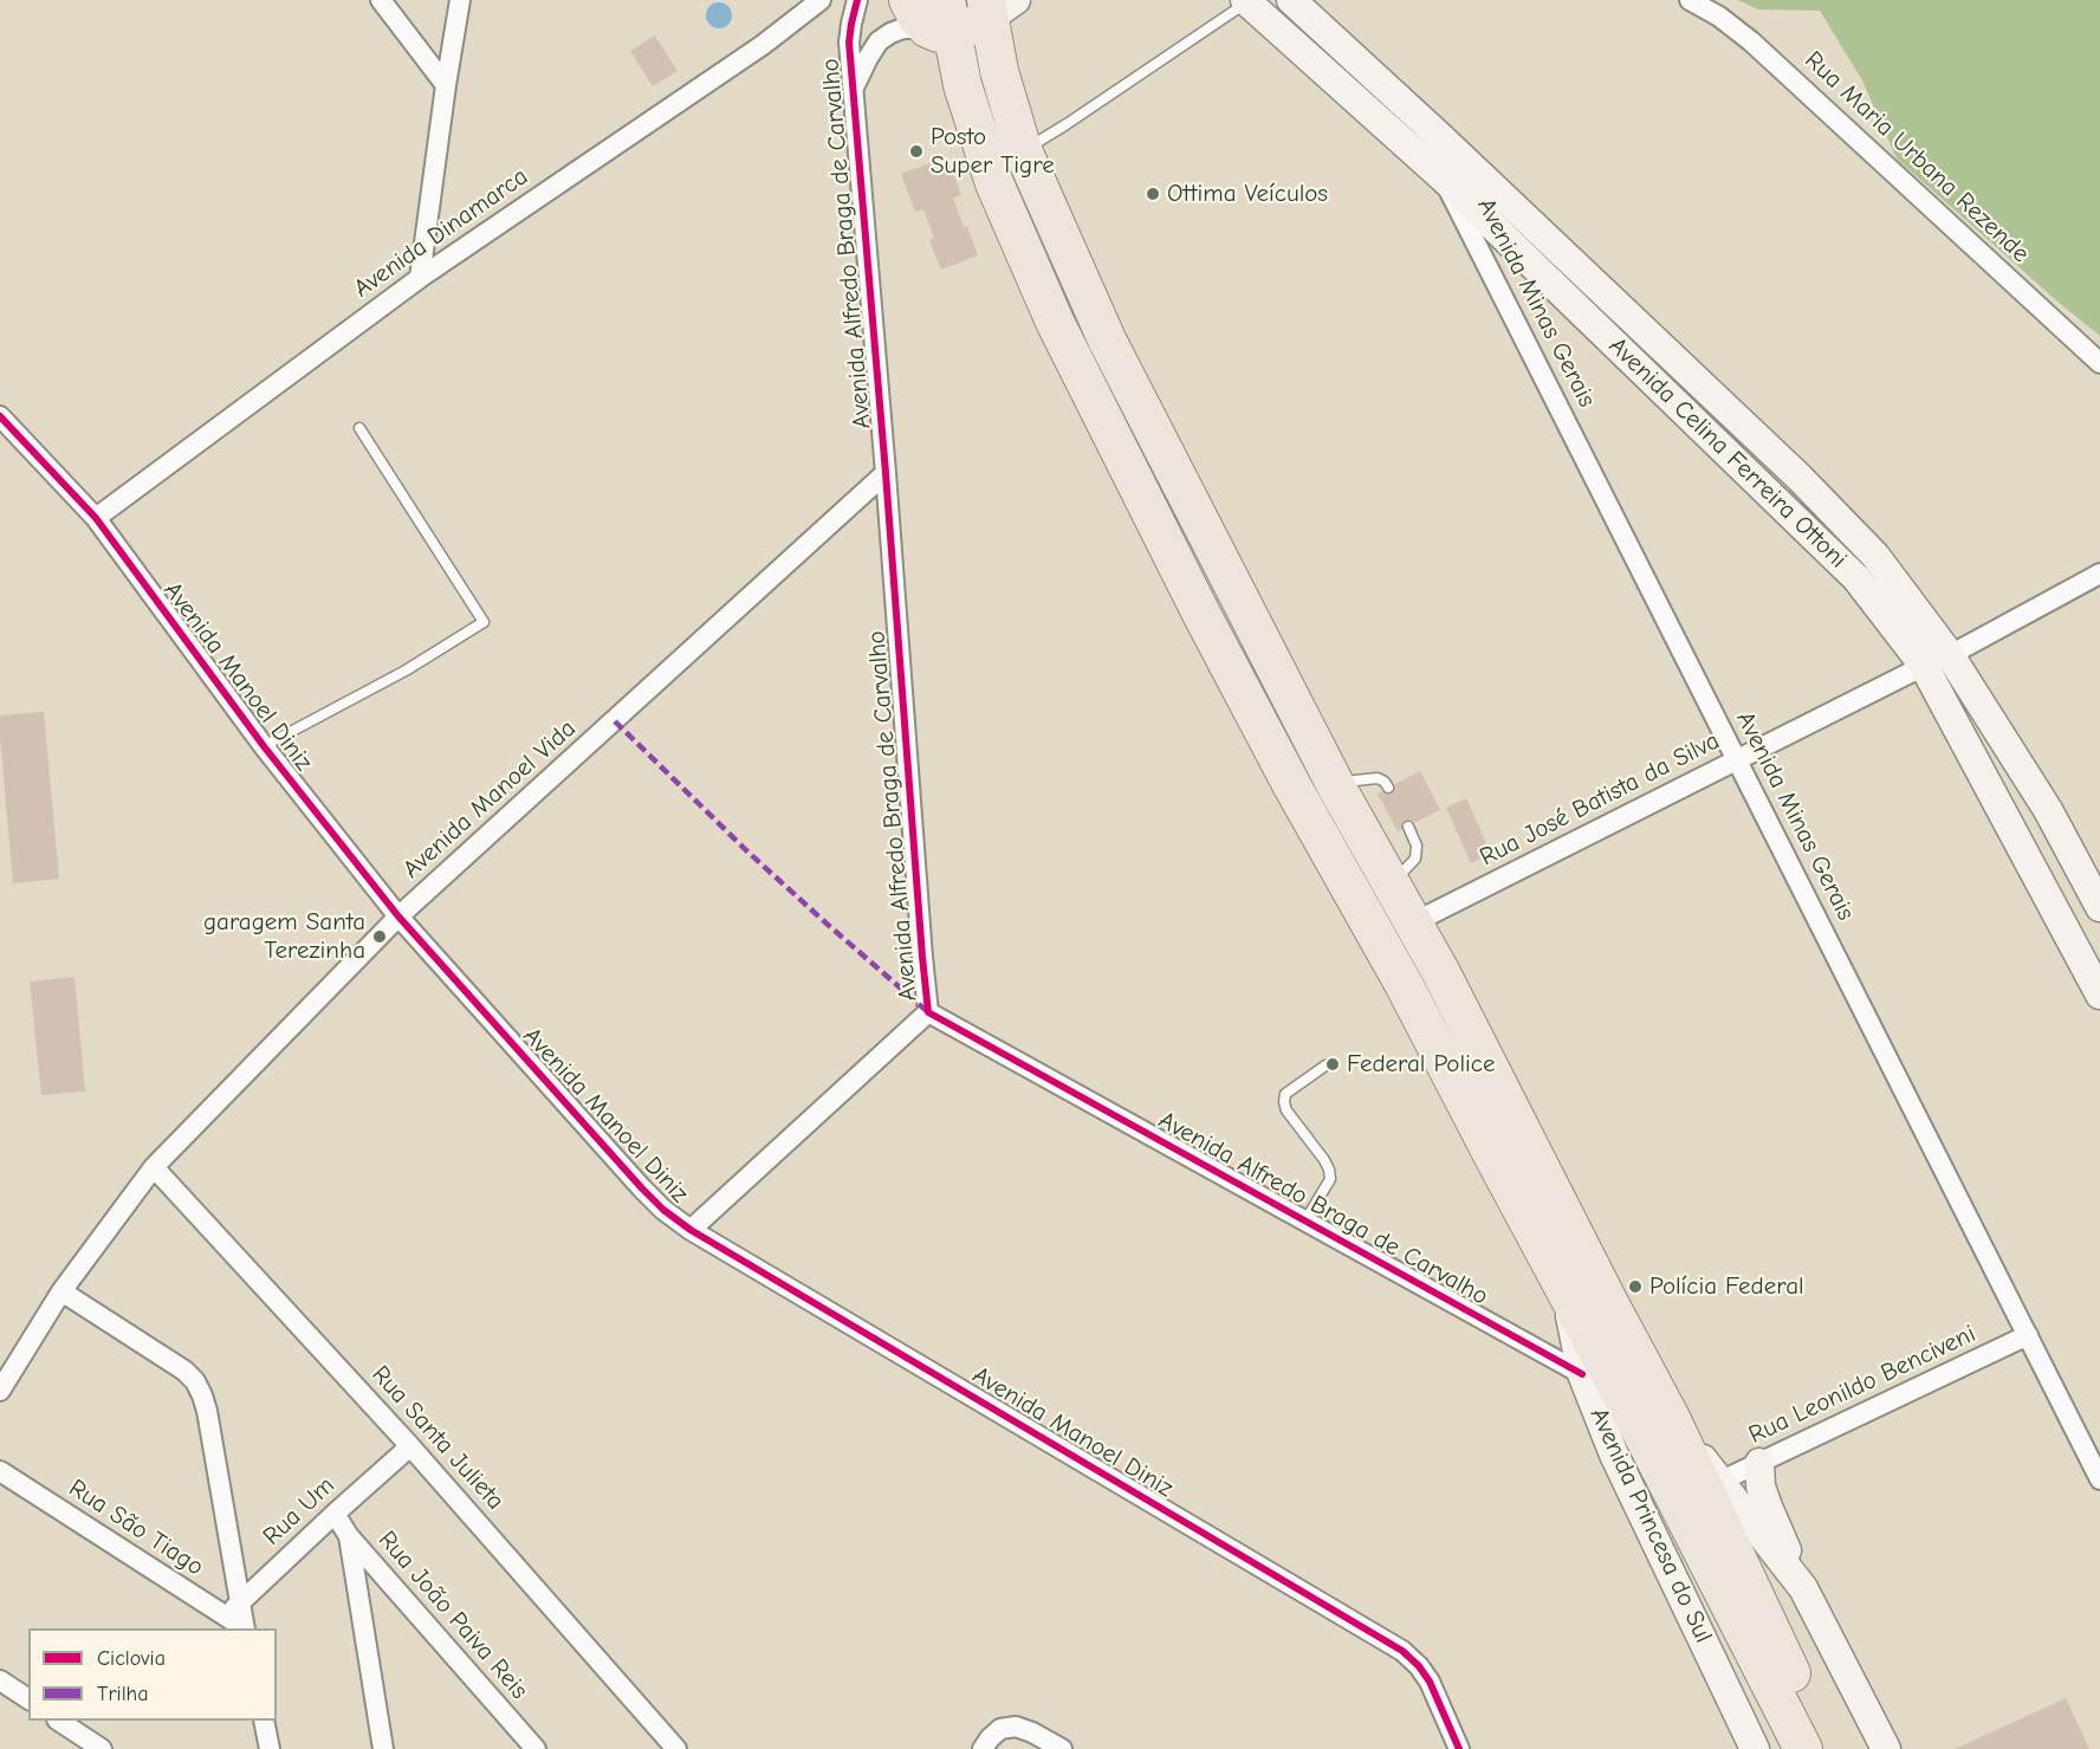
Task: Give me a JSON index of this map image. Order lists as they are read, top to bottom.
{
  "streets": {
    "main road": ["Avenida Celina Ferreira Ottoni", "Avenida Princesa do Sul"],
    "street": [
      "Rua Maria Urbana Rezende",
      "Avenida Dinamarca",
      "Avenida Alfredo Braga de Carvalho",
      "Avenida Minas Gerais",
      "Avenida Manoel Diniz",
      "Avenida Manoel Vida",
      "Rua José Batista da Silva",
      "Rua Leonildo Benciveni",
      "Rua Santa Julieta",
      "Rua Um",
      "Rua São Tiago",
      "Rua João Paiva Reis"
    ]
  },
  "crossings": [
    ["Avenida Dinamarca", "Avenida Manoel Diniz"],
    ["Avenida Alfredo Braga de Carvalho", "Avenida Manoel Vida"],
    ["Avenida Alfredo Braga de Carvalho", "Avenida Princesa do Sul"],
    ["Avenida Minas Gerais", "Avenida Celina Ferreira Ottoni"],
    ["Avenida Minas Gerais", "Rua José Batista da Silva"],
    ["Avenida Minas Gerais", "Rua Leonildo Benciveni"],
    ["Avenida Celina Ferreira Ottoni", "Rua José Batista da Silva"],
    ["Avenida Manoel Diniz", "Avenida Manoel Vida"],
    ["Avenida Manoel Vida", "Rua Santa Julieta"],
    ["Rua Santa Julieta", "Rua Um"],
    ["Rua Um", "Rua São Tiago"],
    ["Rua Um", "Rua João Paiva Reis"]
  ],
  "places": [
    "Posto Super Tigre",
    "Ottima Veículos",
    "garagem Santa Terezinha",
    "Federal Police",
    "Polícia Federal"
  ],
  "legend": ["Ciclovia", "Trilha"]
}
